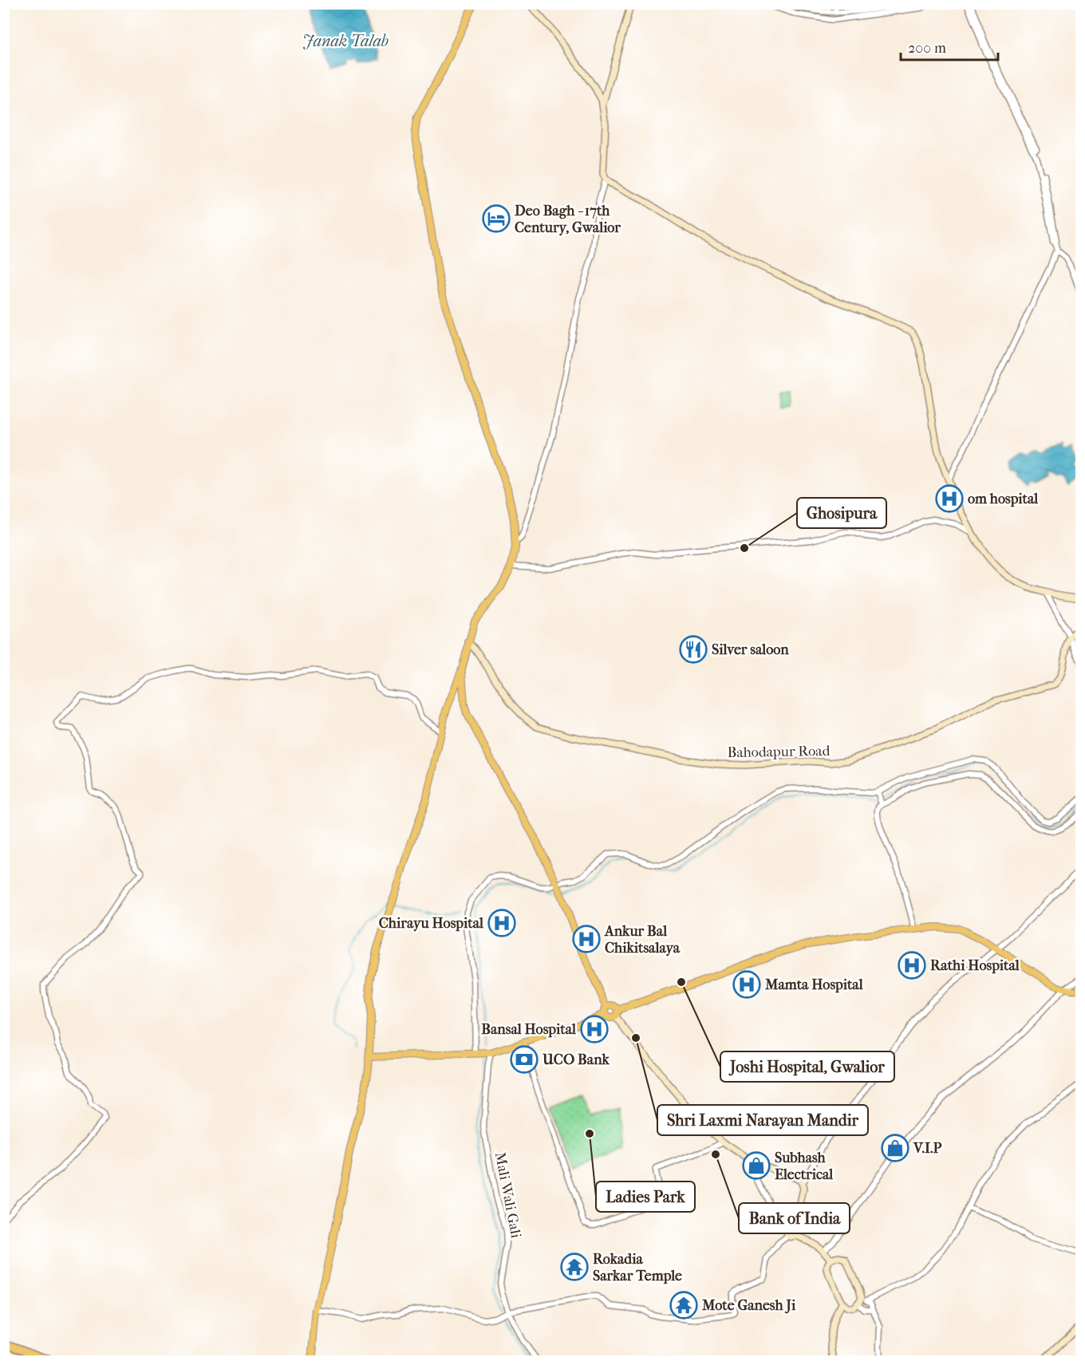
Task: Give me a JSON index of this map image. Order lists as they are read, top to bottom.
{
  "streets": {
    "main road": ["Bahodapur Road"],
    "street": ["Mali Wali Gali"]
  },
  "water": ["Janak Talab"],
  "places": {
    "hotel": ["Deo Bagh - 17th Century, Gwalior"],
    "hospital": [
      "om hospital",
      "Chirayu Hospital",
      "Ankur Bal Chikitsalaya",
      "Rathi Hospital",
      "Mamta Hospital",
      "Bansal Hospital"
    ],
    "other": [
      "Ghosipura",
      "Joshi Hospital, Gwalior",
      "Shri Laxmi Narayan Mandir",
      "Ladies Park",
      "Bank of India"
    ],
    "restaurant": ["Silver saloon"],
    "bank": ["UCO Bank"],
    "shop": ["V.I.P", "Subhash Electrical"],
    "temple": ["Rokadia Sarkar Temple", "Mote Ganesh Ji"]
  },
  "scale_bar": "200 m"
}
